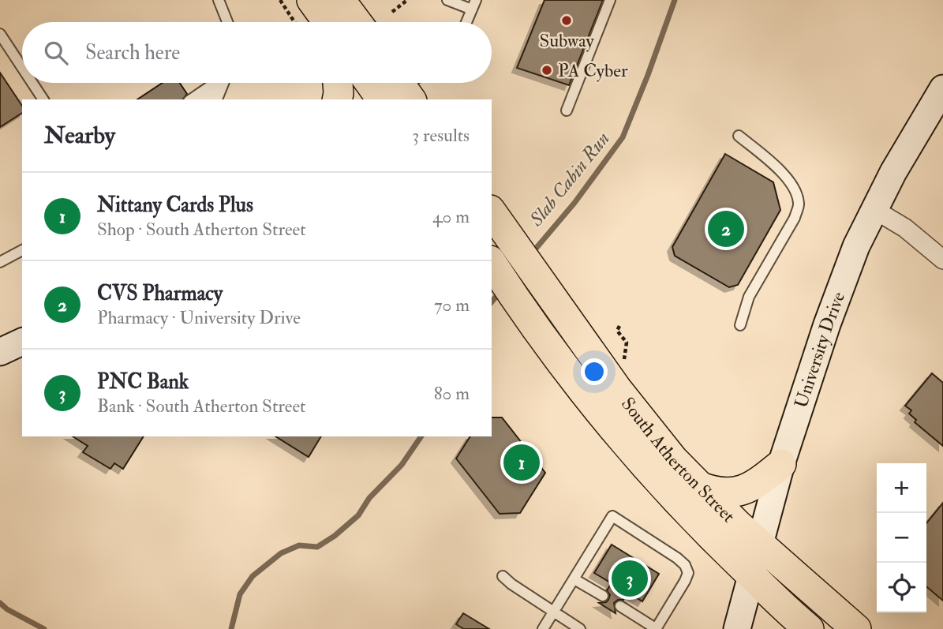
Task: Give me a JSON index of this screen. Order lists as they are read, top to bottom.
{
  "streets": {
    "main road": ["University Drive", "South Atherton Street"]
  },
  "crossings": [
    ["University Drive", "South Atherton Street"]
  ],
  "water": ["Slab Cabin Run"],
  "places": ["Subway", "PA Cyber"],
  "page": {
    "search": "Search here",
    "heading": ["Nearby", "3 results"],
    "list": [
      {
        "mark": "1",
        "name": "Nittany Cards Plus",
        "note": "Shop · South Atherton Street",
        "value": "40 m"
      },
      {
        "mark": "2",
        "name": "CVS Pharmacy",
        "note": "Pharmacy · University Drive",
        "value": "70 m"
      },
      {
        "mark": "3",
        "name": "PNC Bank",
        "note": "Bank · South Atherton Street",
        "value": "80 m"
      }
    ],
    "pins": ["2", "1", "3"],
    "map_buttons": ["+", "−"]
  }
}
